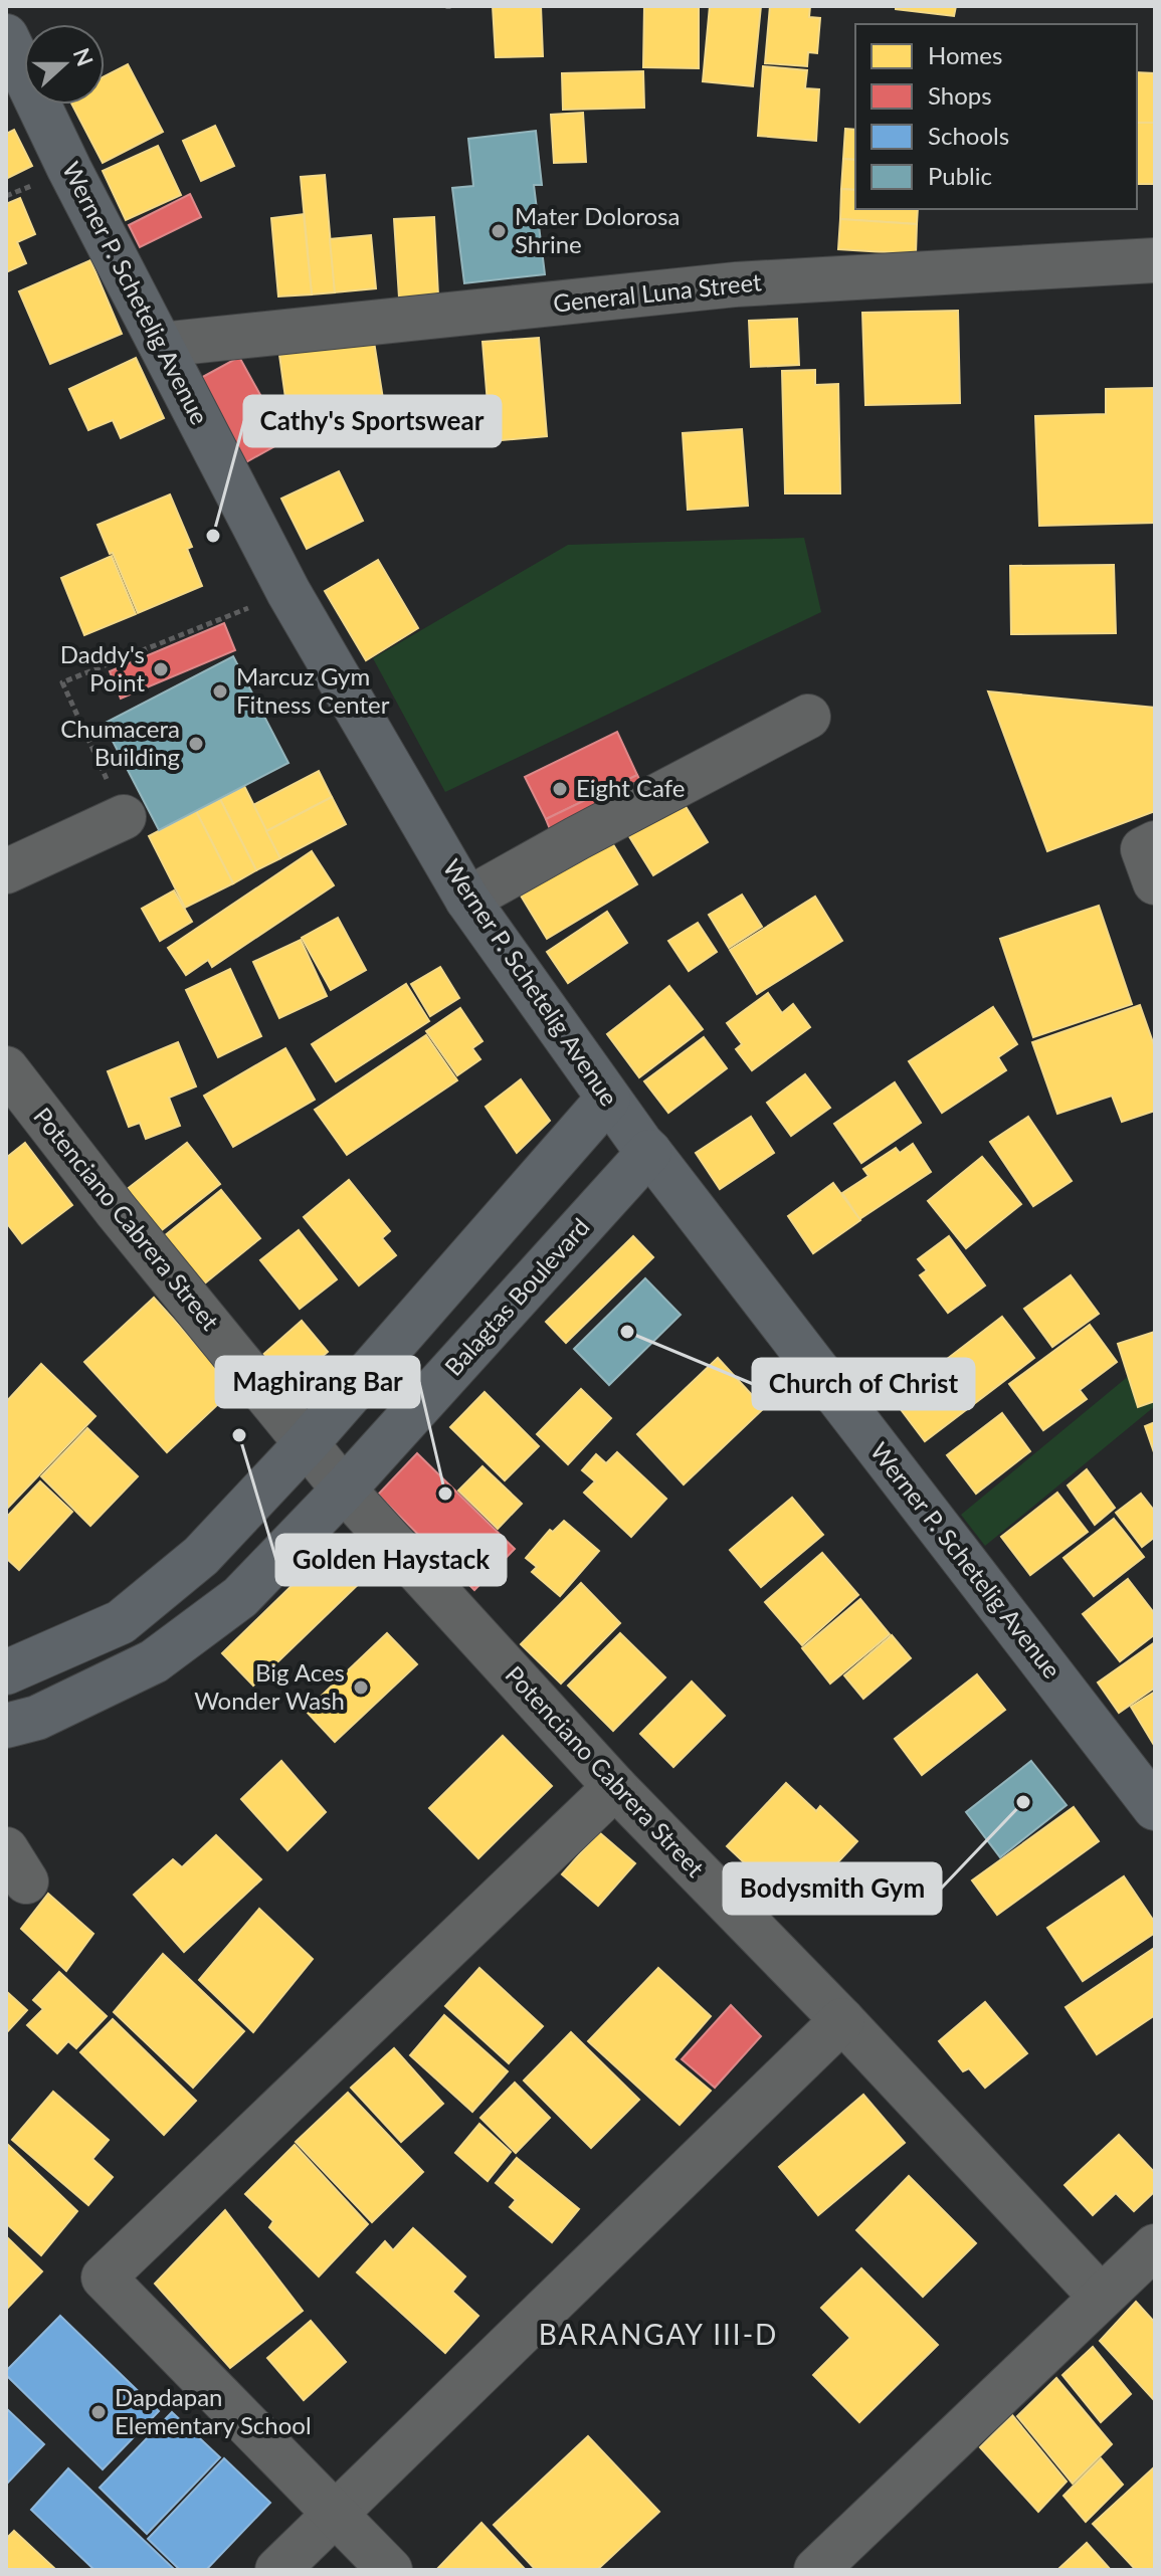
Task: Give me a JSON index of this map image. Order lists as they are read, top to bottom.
{
  "streets": {
    "main road": ["Werner P. Schetelig Avenue", "Balagtas Boulevard"],
    "street": ["General Luna Street", "Potenciano Cabrera Street"]
  },
  "crossings": [
    ["Werner P. Schetelig Avenue", "General Luna Street"],
    ["Werner P. Schetelig Avenue", "Balagtas Boulevard"],
    ["Potenciano Cabrera Street", "Balagtas Boulevard"]
  ],
  "districts": ["BARANGAY III-D"],
  "places": [
    "Mater Dolorosa Shrine",
    "Cathy's Sportswear",
    "Daddy's Point",
    "Marcuz Gym Fitness Center",
    "Chumacera Building",
    "Eight Cafe",
    "Church of Christ",
    "Golden Haystack",
    "Maghirang Bar",
    "Big Aces Wonder Wash",
    "Bodysmith Gym",
    "Dapdapan Elementary School"
  ],
  "legend": [
    "Homes",
    "Shops",
    "Schools",
    "Public"
  ],
  "north": "right"
}
